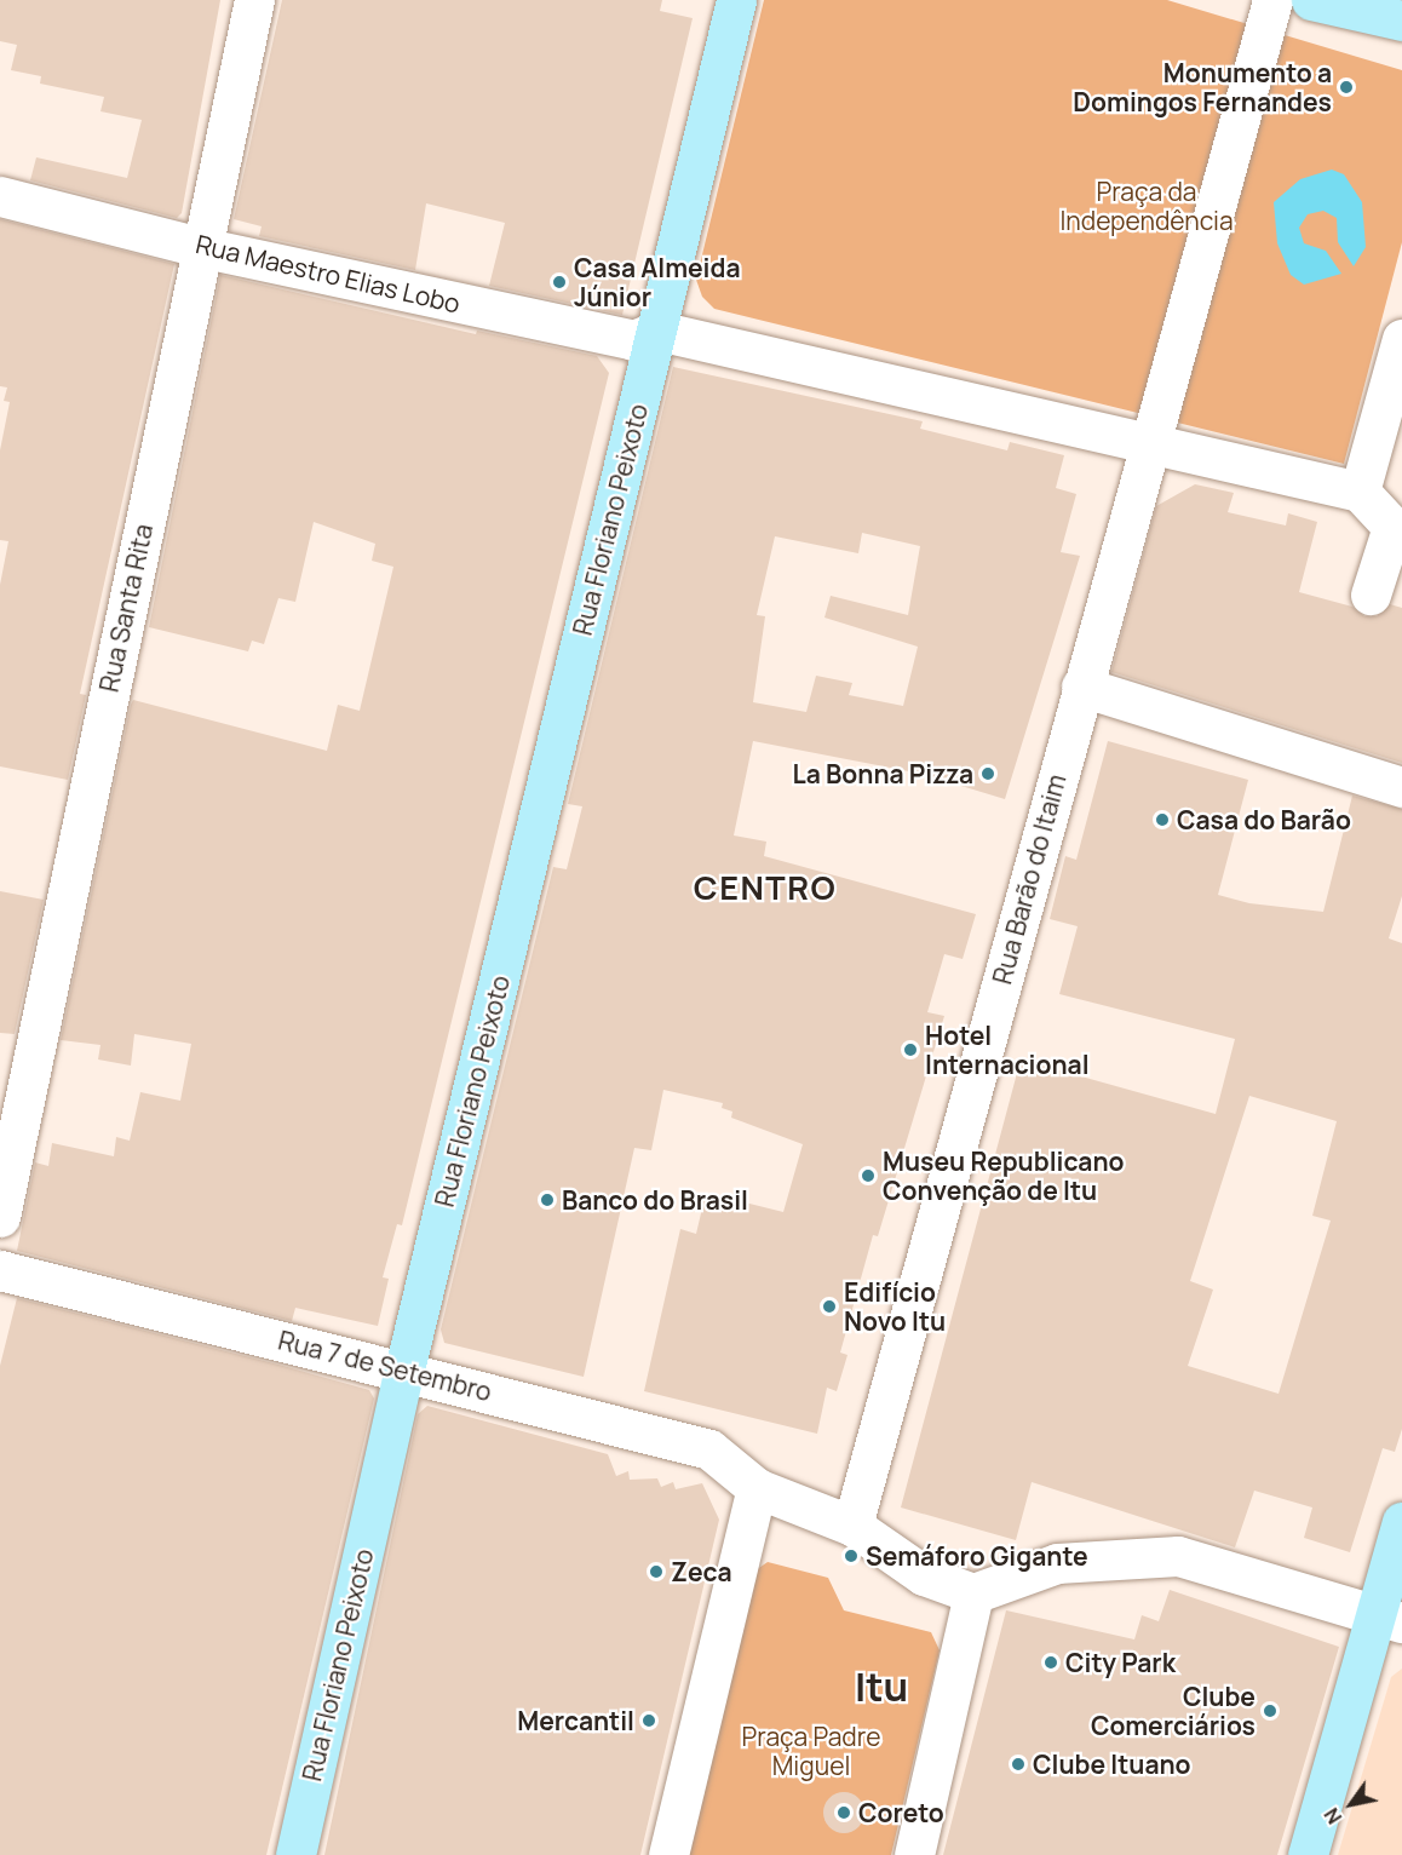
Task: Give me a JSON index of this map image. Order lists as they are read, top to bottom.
{
  "streets": {
    "main road": ["Rua Floriano Peixoto"],
    "street": [
      "Rua Maestro Elias Lobo",
      "Rua Santa Rita",
      "Rua Barão do Itaim",
      "Rua 7 de Setembro"
    ]
  },
  "crossings": [
    ["Rua Maestro Elias Lobo", "Rua Floriano Peixoto"],
    ["Rua Maestro Elias Lobo", "Rua Santa Rita"],
    ["Rua Floriano Peixoto", "Rua 7 de Setembro"]
  ],
  "districts": ["CENTRO", "Itu"],
  "parks": ["Praça da Independência", "Praça Padre Miguel"],
  "places": [
    "Monumento a Domingos Fernandes",
    "Casa Almeida Júnior",
    "La Bonna Pizza",
    "Casa do Barão",
    "Hotel Internacional",
    "Museu Republicano Convenção de Itu",
    "Banco do Brasil",
    "Edifício Novo Itu",
    "Semáforo Gigante",
    "Zeca",
    "City Park",
    "Clube Comerciários",
    "Mercantil",
    "Clube Ituano",
    "Coreto"
  ],
  "north": "bottom left"
}
